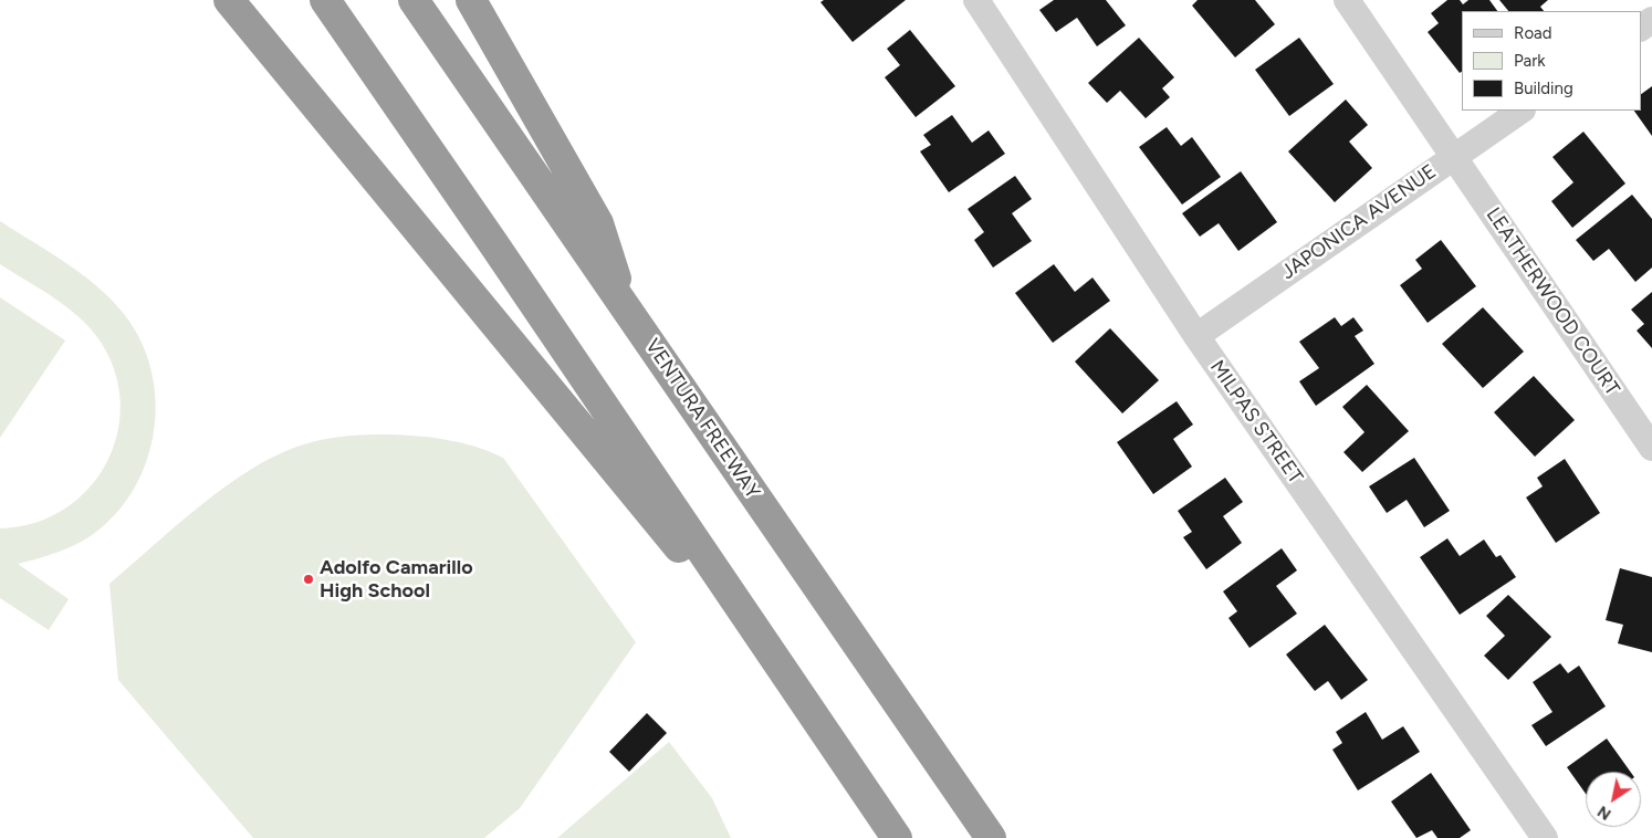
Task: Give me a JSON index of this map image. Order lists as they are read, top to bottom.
{
  "streets": {
    "highway": ["VENTURA FREEWAY"],
    "street": ["JAPONICA AVENUE", "LEATHERWOOD COURT", "MILPAS STREET"]
  },
  "crossings": [
    ["JAPONICA AVENUE", "LEATHERWOOD COURT"],
    ["JAPONICA AVENUE", "MILPAS STREET"]
  ],
  "places": ["Adolfo Camarillo High School"],
  "legend": ["Road", "Park", "Building"],
  "north": "bottom left"
}
